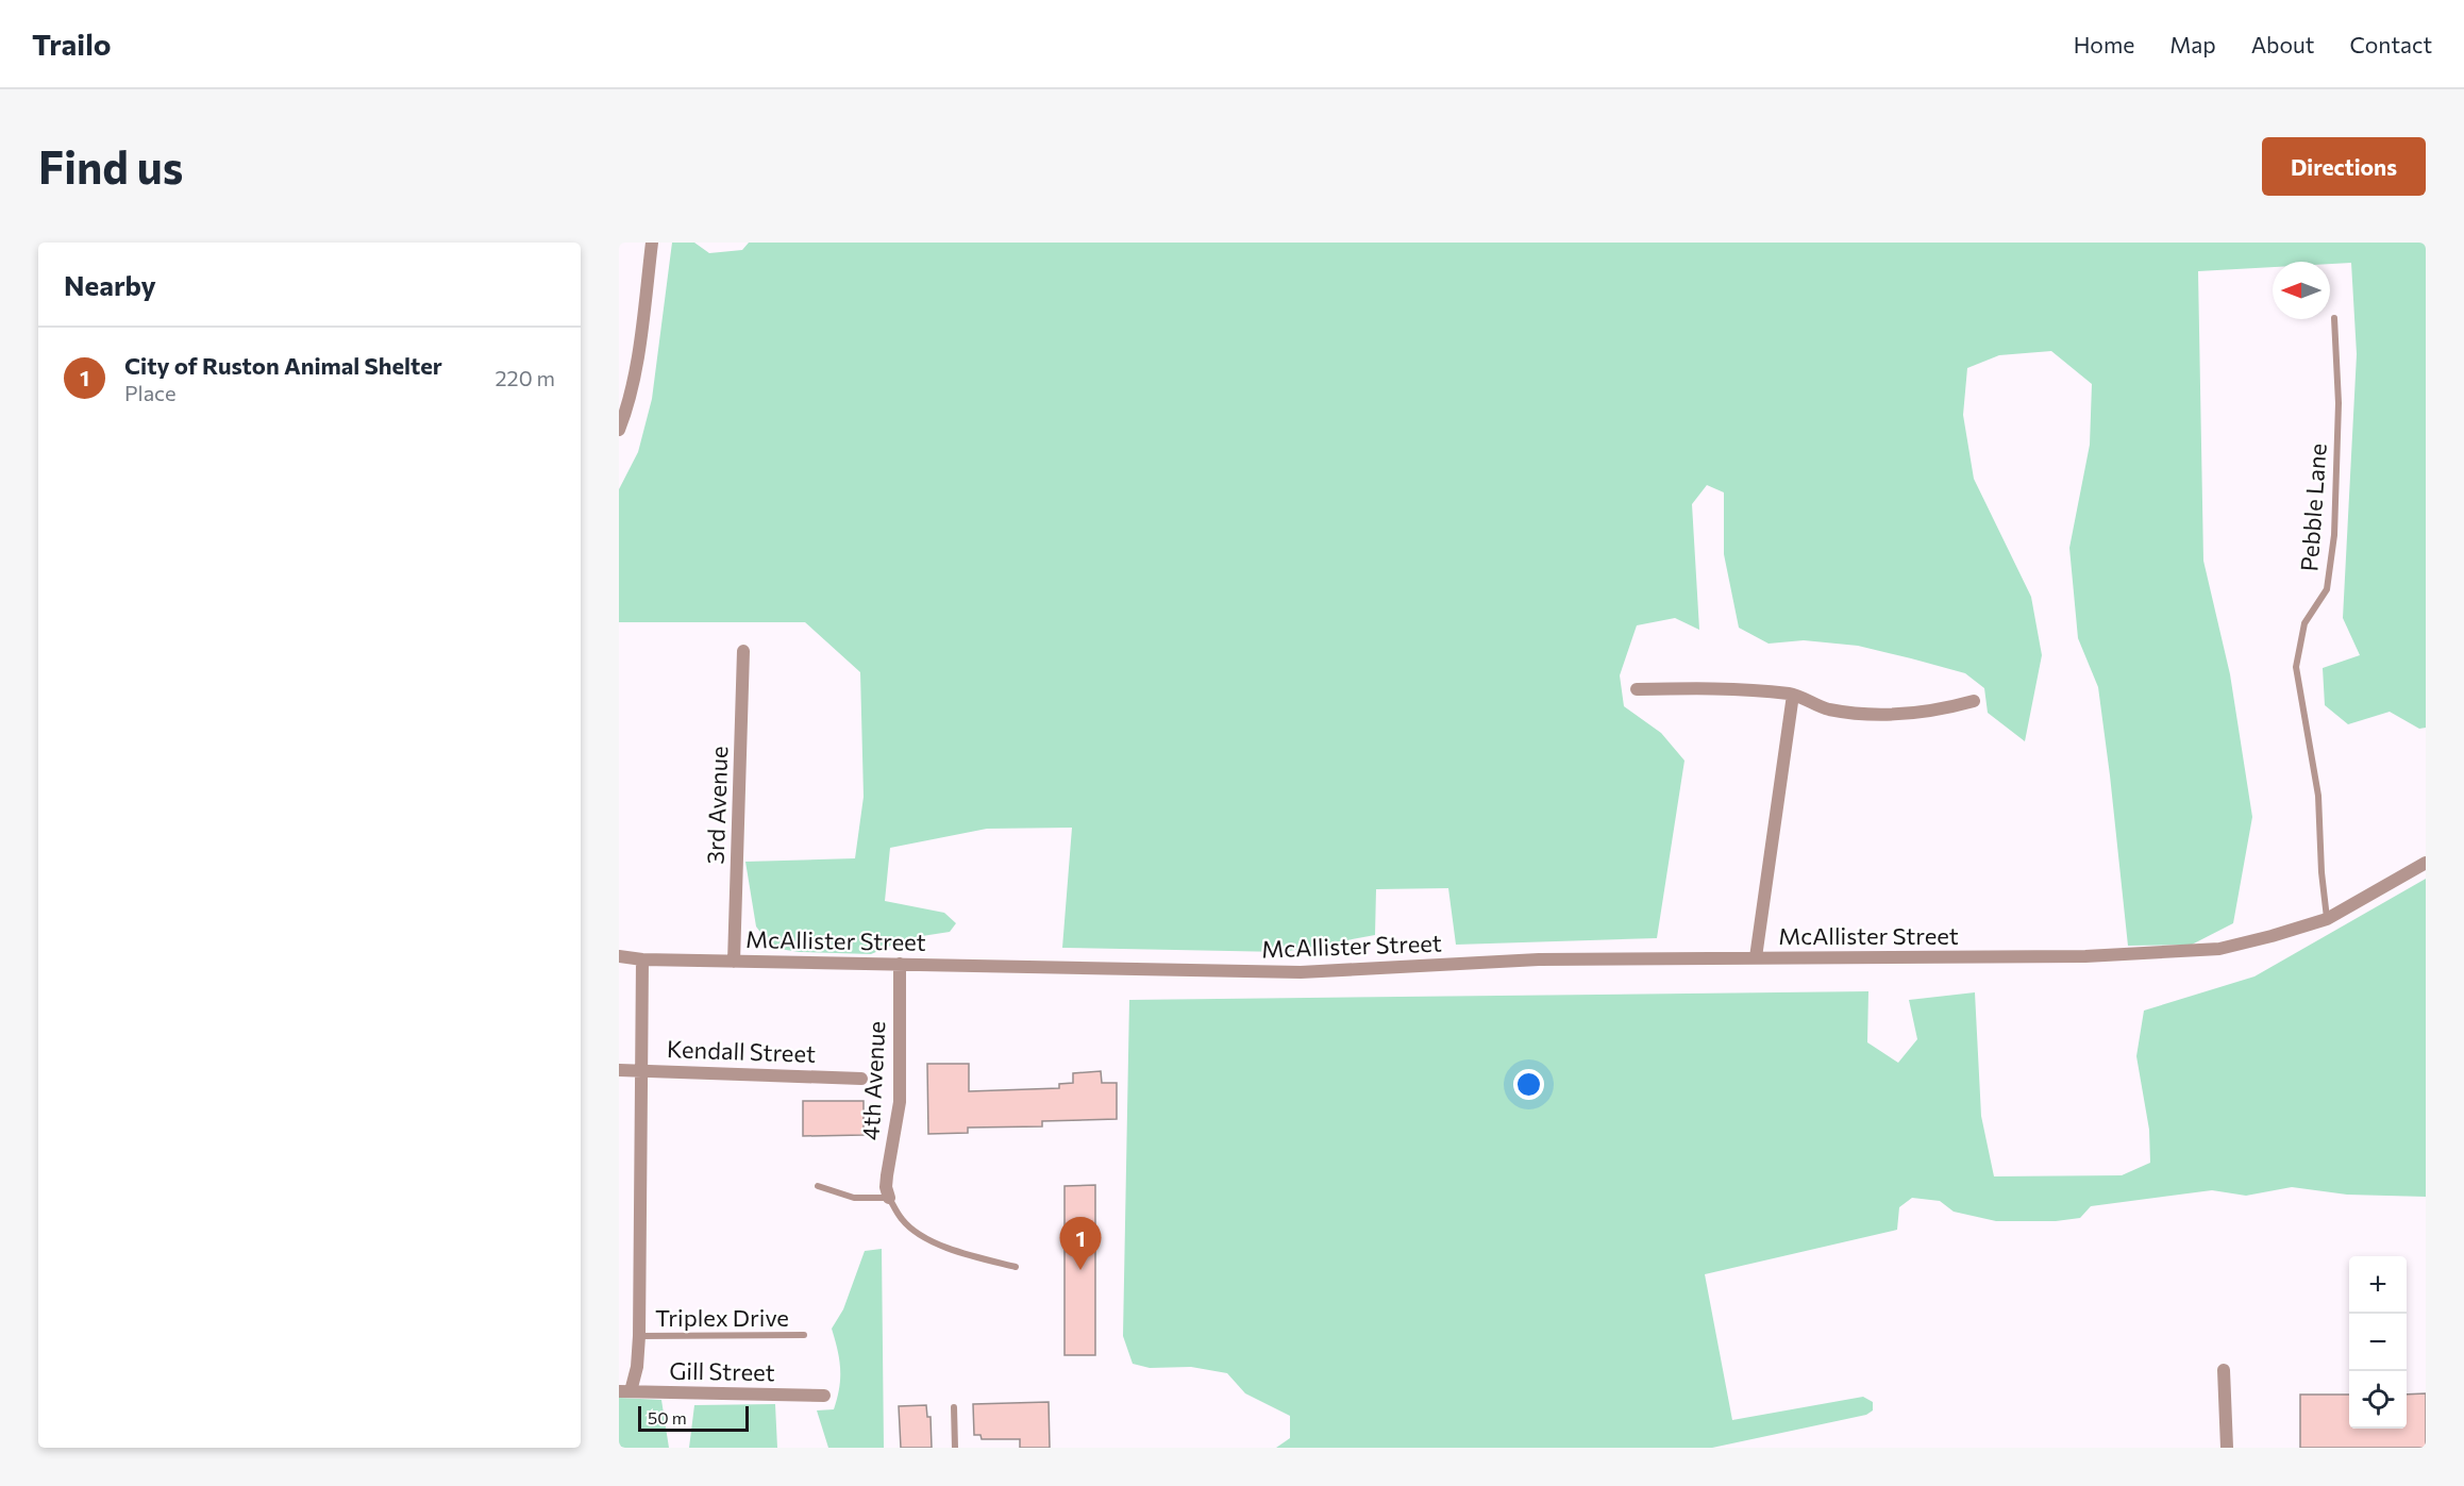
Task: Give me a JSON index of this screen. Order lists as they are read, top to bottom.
{
  "streets": {
    "street": [
      "3rd Avenue",
      "McAllister Street",
      "Kendall Street",
      "4th Avenue",
      "Gill Street"
    ],
    "lane": ["Pebble Lane", "Triplex Drive"]
  },
  "crossings": [
    ["Pebble Lane", "McAllister Street"],
    ["3rd Avenue", "McAllister Street"],
    ["McAllister Street", "4th Avenue"]
  ],
  "scale_bar": "50 m",
  "north": "left",
  "page": {
    "header": "Trailo",
    "nav": [
      "Home",
      "Map",
      "About",
      "Contact"
    ],
    "buttons": "Directions",
    "title": "Find us",
    "heading": "Nearby",
    "list": [
      {
        "mark": "1",
        "name": "City of Ruston Animal Shelter",
        "note": "Place",
        "value": "220 m"
      }
    ],
    "pins": "1",
    "map_buttons": ["+", "−"],
    "scale": "50 m"
  }
}
